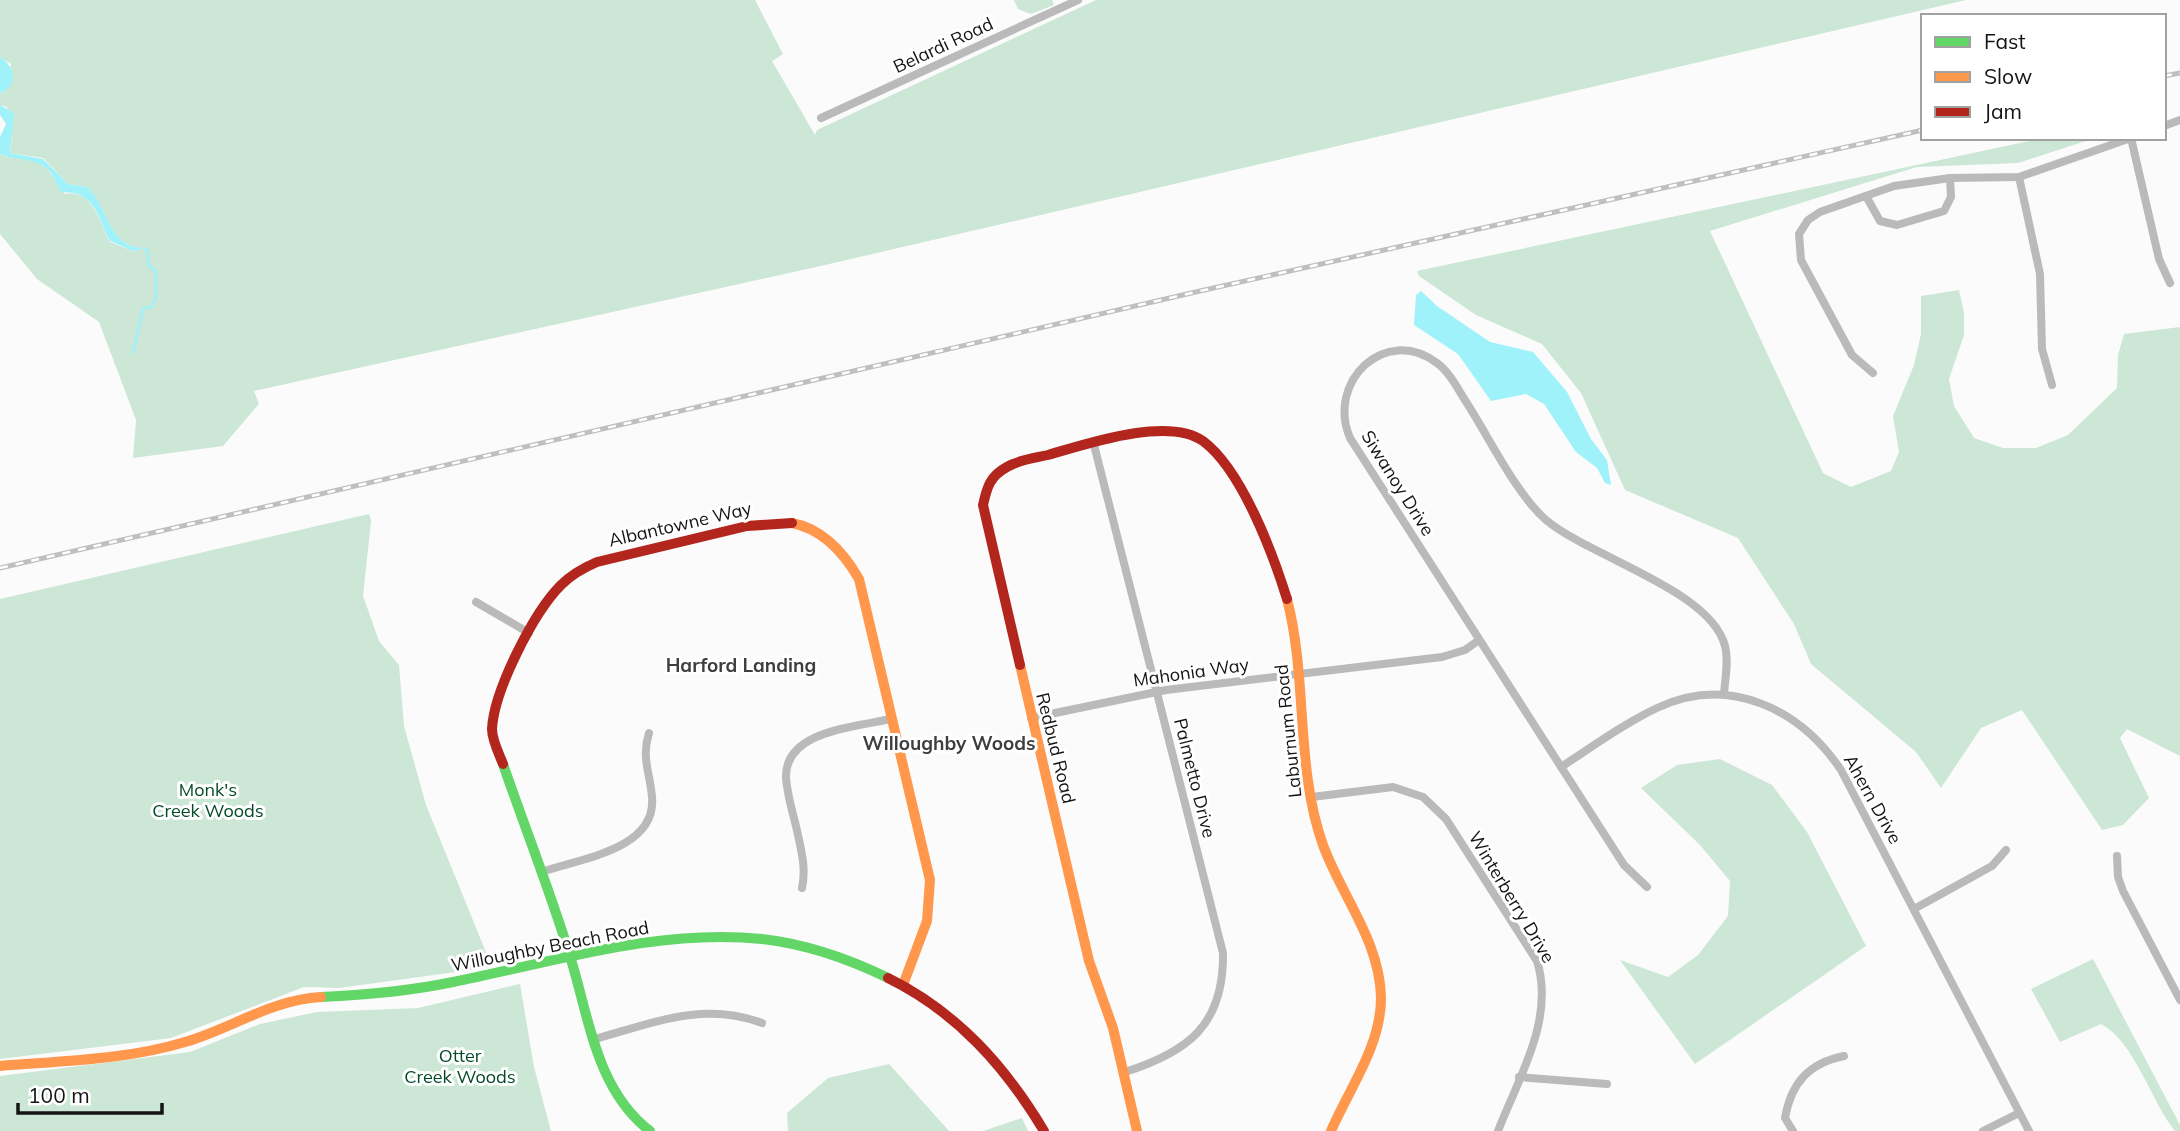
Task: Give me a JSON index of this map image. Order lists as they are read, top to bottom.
{
  "streets": {
    "street": [
      "Belardi Road",
      "Siwanoy Drive",
      "Albantowne Way",
      "Mahonia Way",
      "Laburnum Road",
      "Redbud Road",
      "Palmetto Drive",
      "Ahern Drive",
      "Winterberry Drive",
      "Willoughby Beach Road"
    ]
  },
  "crossings": [
    ["Siwanoy Drive", "Mahonia Way"],
    ["Siwanoy Drive", "Ahern Drive"],
    ["Albantowne Way", "Willoughby Beach Road"],
    ["Mahonia Way", "Laburnum Road"],
    ["Mahonia Way", "Redbud Road"],
    ["Mahonia Way", "Palmetto Drive"],
    ["Laburnum Road", "Redbud Road"],
    ["Laburnum Road", "Palmetto Drive"],
    ["Laburnum Road", "Winterberry Drive"],
    ["Redbud Road", "Palmetto Drive"]
  ],
  "districts": ["Harford Landing", "Willoughby Woods"],
  "parks": ["Monk's Creek Woods", "Otter Creek Woods"],
  "legend": ["Fast", "Slow", "Jam"],
  "scale_bar": "100 m"
}
